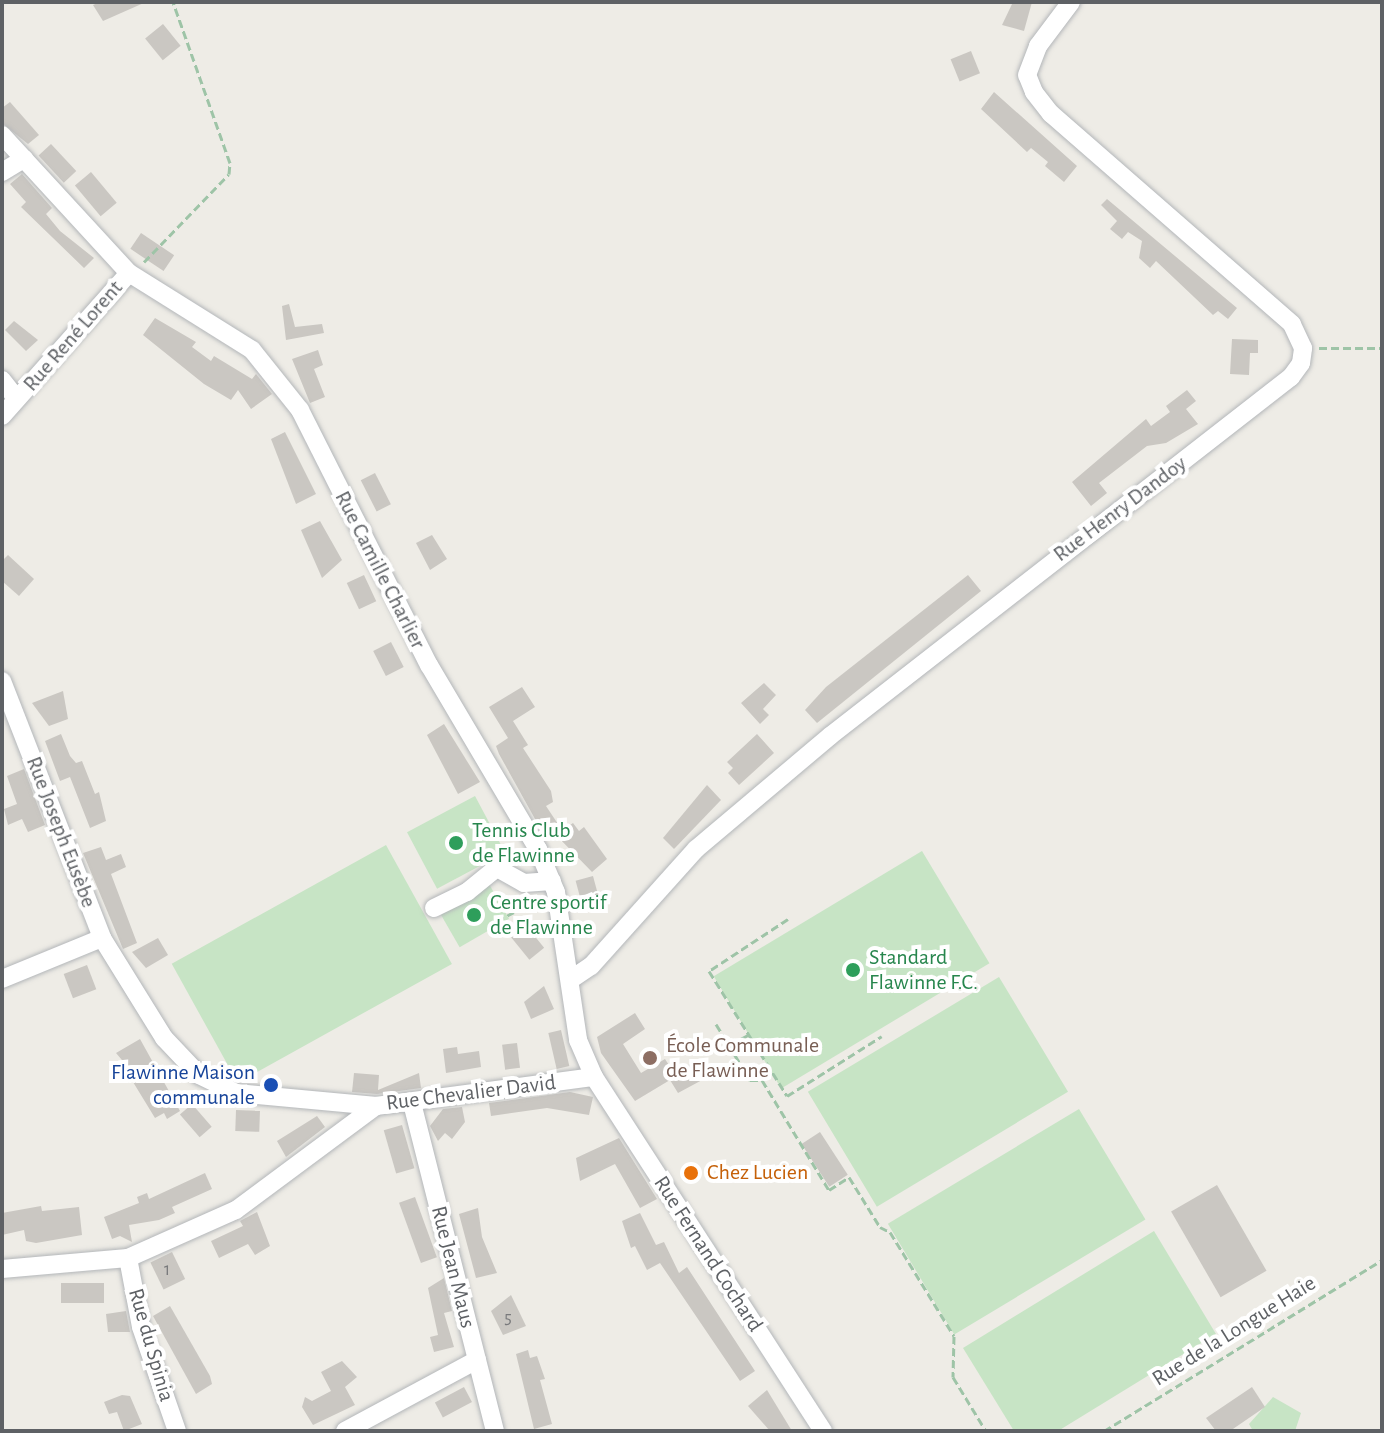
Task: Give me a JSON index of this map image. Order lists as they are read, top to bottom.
{
  "streets": {
    "street": [
      "Rue René Lorent",
      "Rue Henry Dandoy",
      "Rue Camille Charlier",
      "Rue Joseph Eusèbe",
      "Rue Chevalier David",
      "Rue Fernand Cochard",
      "Rue Jean Maus",
      "Rue du Spinia"
    ],
    "path": ["Rue de la Longue Haie"]
  },
  "crossings": [
    ["Rue René Lorent", "Rue Camille Charlier"],
    ["Rue Henry Dandoy", "Rue Camille Charlier"],
    ["Rue Camille Charlier", "Rue Chevalier David"],
    ["Rue Camille Charlier", "Rue Fernand Cochard"],
    ["Rue Joseph Eusèbe", "Rue Chevalier David"],
    ["Rue Chevalier David", "Rue Fernand Cochard"],
    ["Rue Chevalier David", "Rue Jean Maus"]
  ],
  "places": [
    "Tennis Club de Flawinne",
    "Centre sportif de Flawinne",
    "Standard Flawinne F.C.",
    "École Communale de Flawinne",
    "Flawinne Maison communale",
    "Chez Lucien"
  ],
  "house_numbers": ["1", "5"]
}
